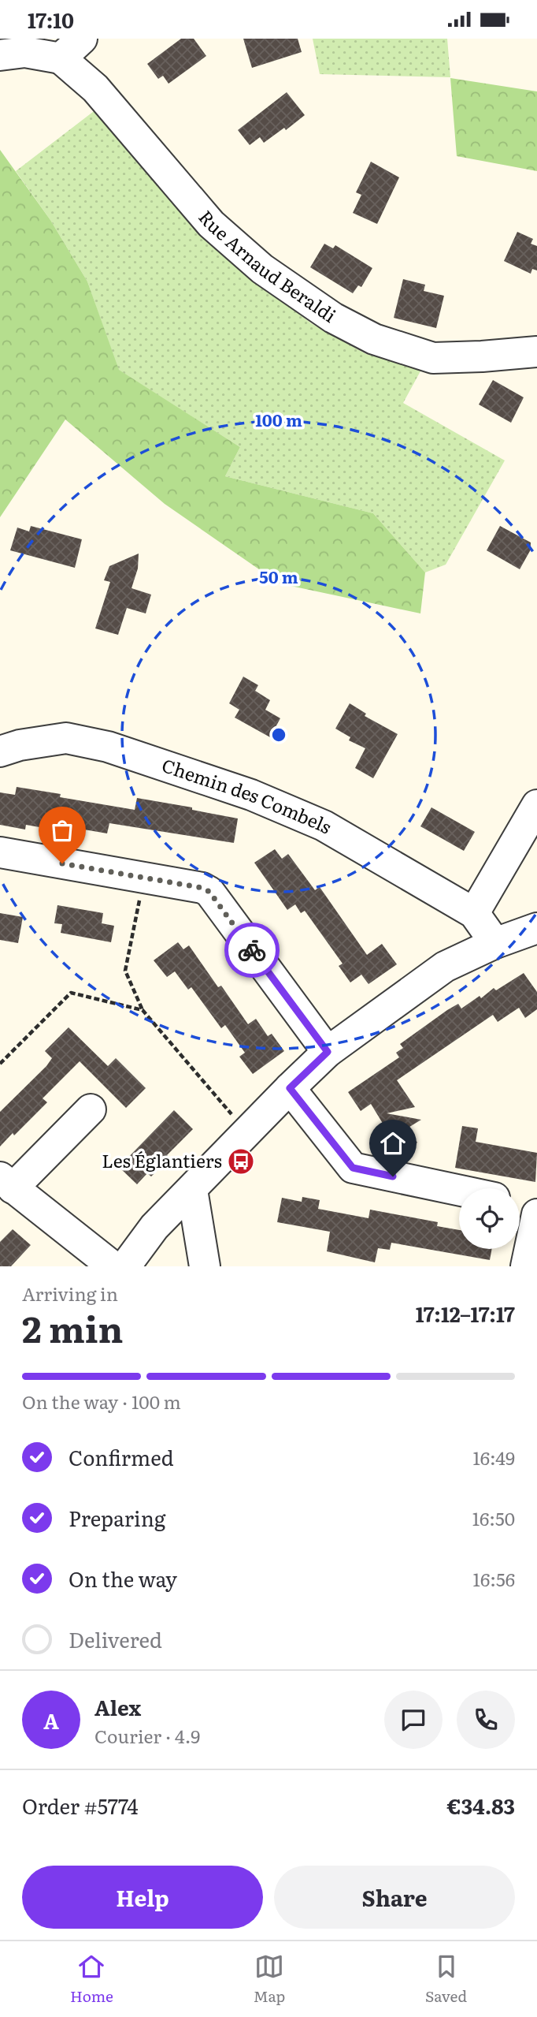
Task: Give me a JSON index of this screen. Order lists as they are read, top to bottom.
{
  "streets": {
    "street": ["Rue Arnaud Beraldi", "Chemin des Combels"]
  },
  "places": {
    "bus stop": ["Les Églantiers"]
  },
  "page": {
    "status": "17:10",
    "heading": ["2 min", "Arriving in", "17:12–17:17"],
    "panel": [
      "Alex",
      "Courier · 4.9",
      "Order #5774",
      "€34.83"
    ],
    "bar": "On the way · 100 m",
    "list": [
      ["Confirmed", "16:49"],
      ["Preparing", "16:50"],
      ["On the way", "16:56"],
      "Delivered"
    ],
    "round": "A",
    "buttons": ["Help", "Share"],
    "tabs": ["Home", "Map", "Saved"]
  },
  "rings": ["100 m", "50 m"]
}
